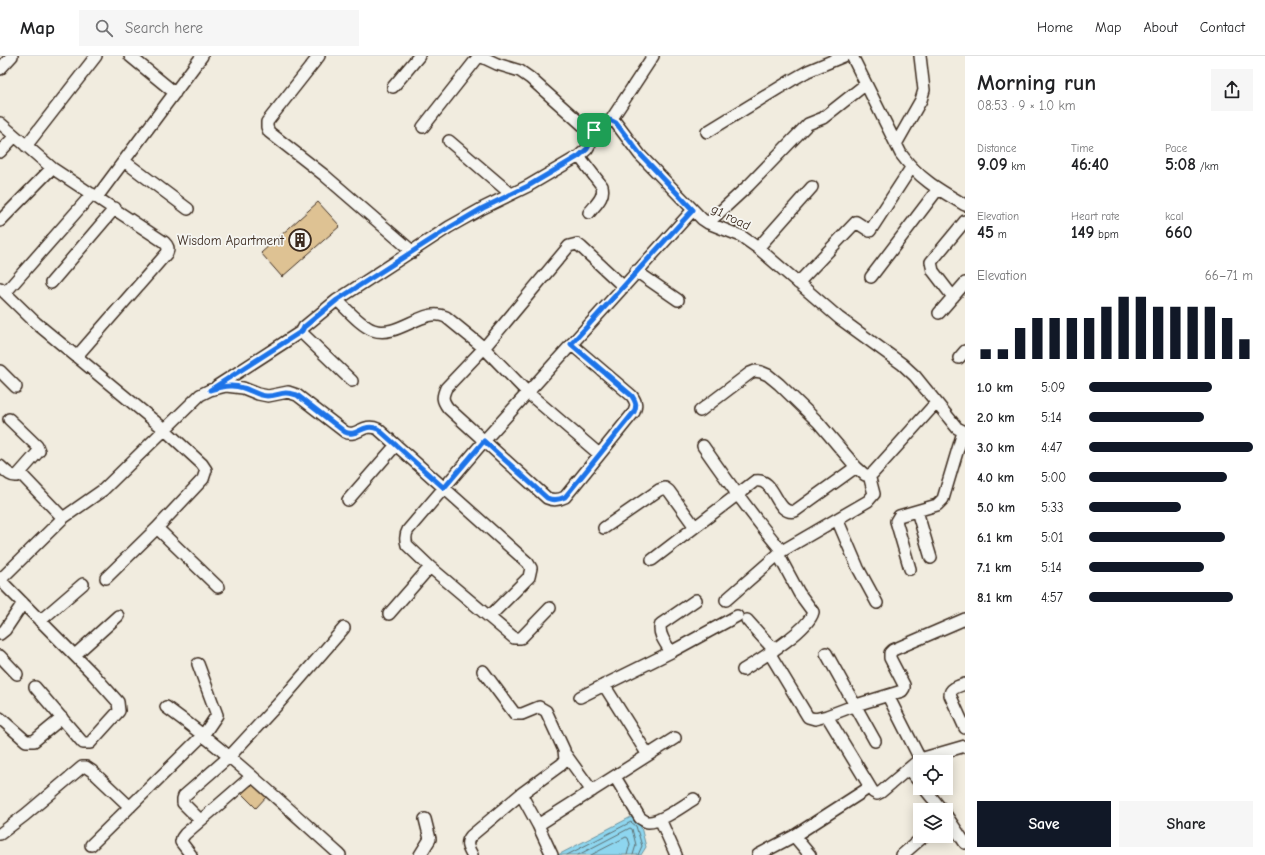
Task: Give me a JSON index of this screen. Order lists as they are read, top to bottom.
{
  "streets": {
    "street": ["g1 road"]
  },
  "places": {
    "building": ["Wisdom Apartment"]
  },
  "page": {
    "header": "Map",
    "search": "Search here",
    "nav": [
      "Home",
      "Map",
      "About",
      "Contact"
    ],
    "heading": ["Morning run", "08:53 · 9 × 1.0 km"],
    "stats": [
      ["Distance", "9.09 km"],
      ["Time", "46:40"],
      ["Pace", "5:08 /km"],
      ["Elevation", "45 m"],
      ["Heart rate", "149 bpm"],
      ["kcal", "660"]
    ],
    "chart": ["Elevation", "66–71 m"],
    "list": [
      {
        "name": "1.0 km",
        "note": "5:09"
      },
      {
        "name": "2.0 km",
        "note": "5:14"
      },
      {
        "name": "3.0 km",
        "note": "4:47"
      },
      {
        "name": "4.0 km",
        "note": "5:00"
      },
      {
        "name": "5.0 km",
        "note": "5:33"
      },
      {
        "name": "6.1 km",
        "note": "5:01"
      },
      {
        "name": "7.1 km",
        "note": "5:14"
      },
      {
        "name": "8.1 km",
        "note": "4:57"
      }
    ],
    "buttons": ["Save", "Share"]
  }
}
